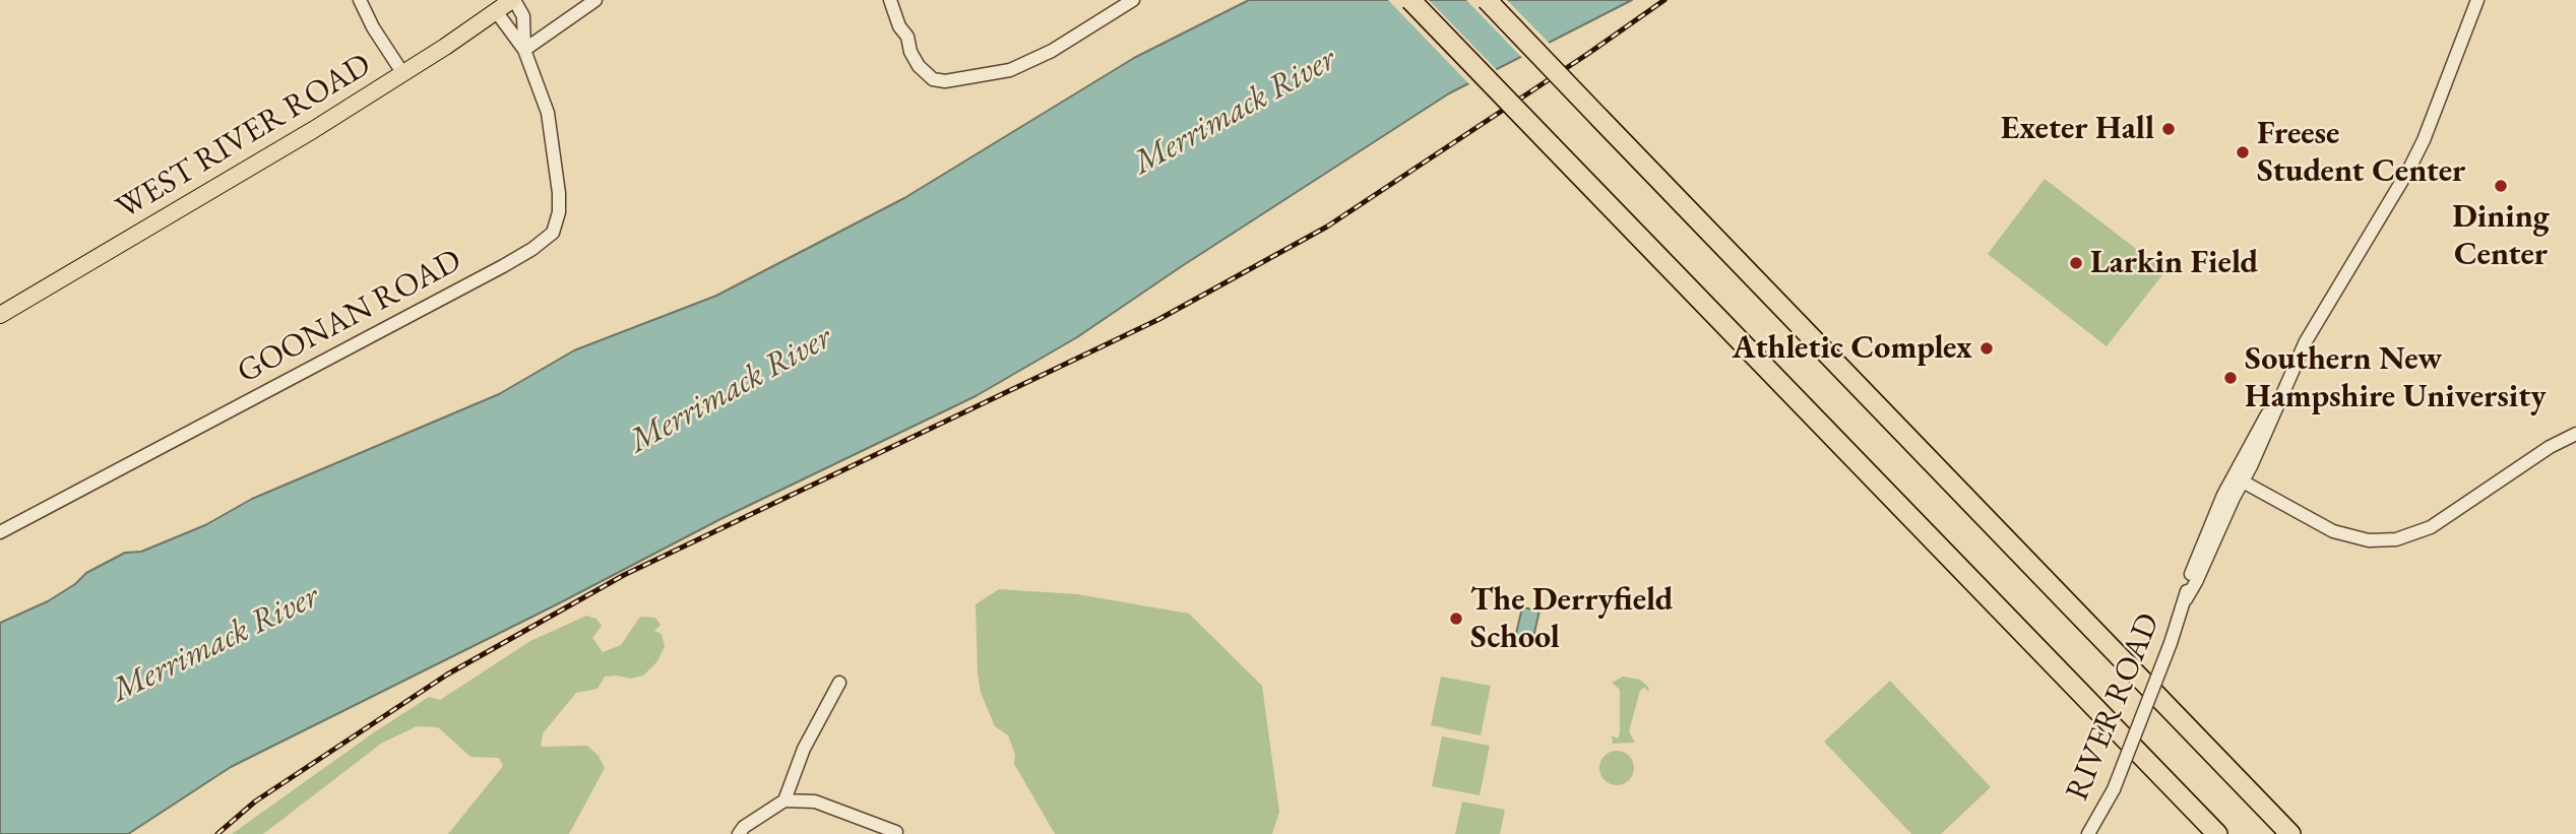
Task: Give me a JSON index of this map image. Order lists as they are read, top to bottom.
{
  "streets": {
    "main road": ["WEST RIVER ROAD"],
    "street": ["GOONAN ROAD", "RIVER ROAD"]
  },
  "crossings": [
    ["WEST RIVER ROAD", "GOONAN ROAD"]
  ],
  "water": ["Merrimack River"],
  "places": [
    "Exeter Hall",
    "Freese Student Center",
    "Dining Center",
    "Larkin Field",
    "Athletic Complex",
    "Southern New Hampshire University",
    "The Derryfield School"
  ]
}
